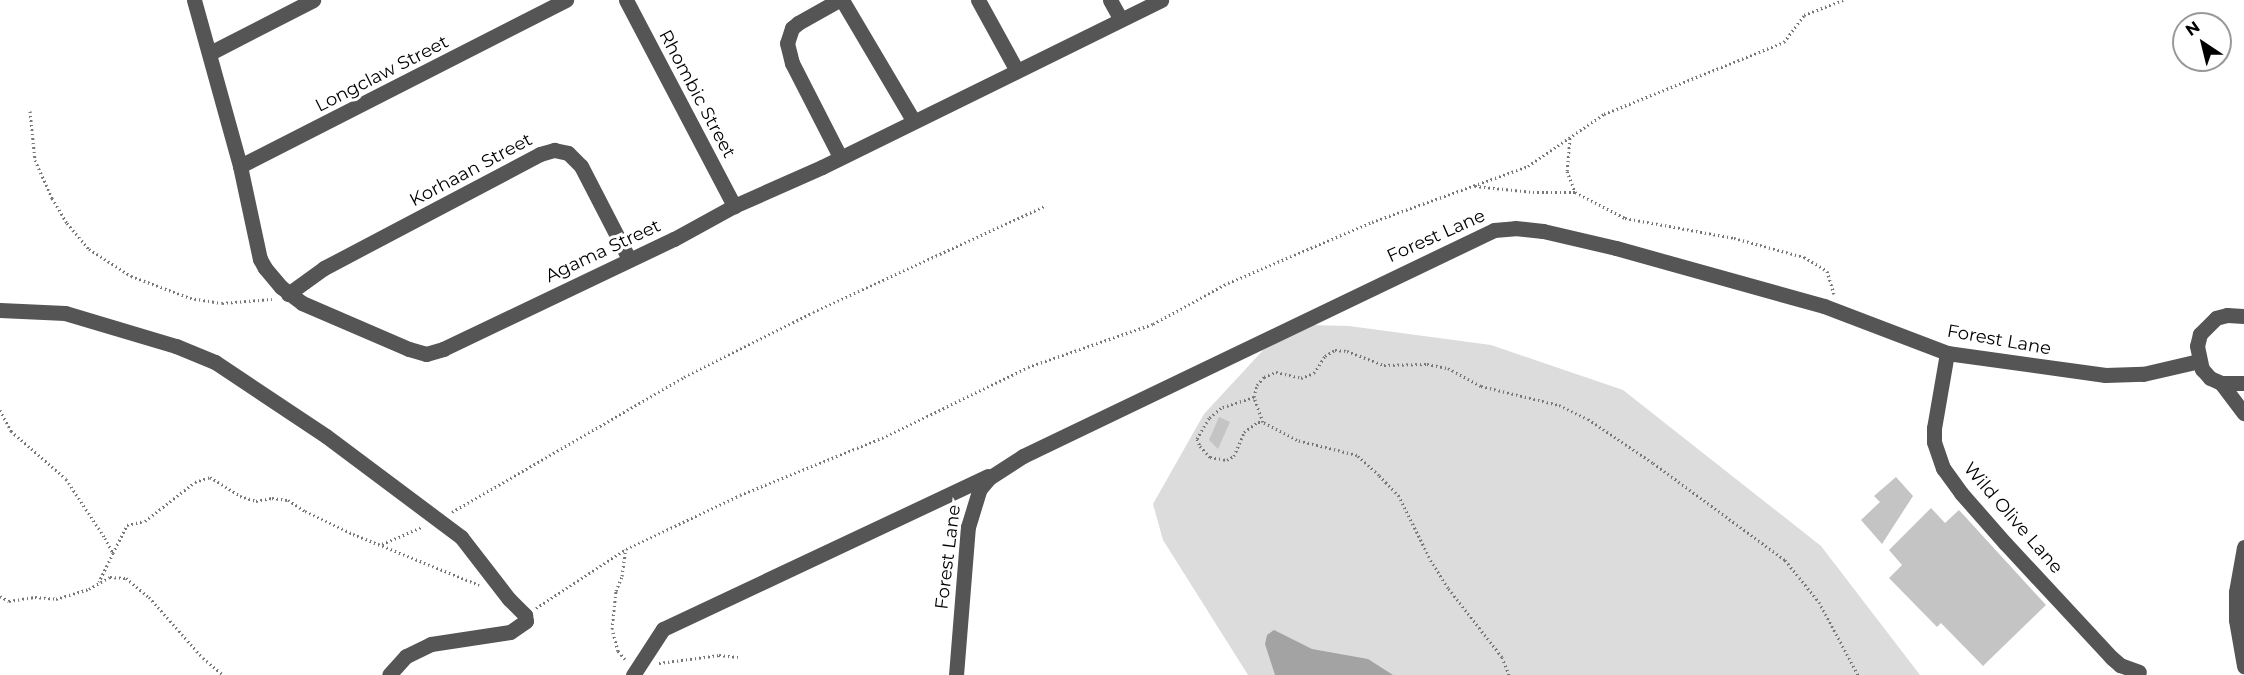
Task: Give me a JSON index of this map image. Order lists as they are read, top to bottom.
{
  "streets": {
    "street": [
      "Longclaw Street",
      "Rhombic Street",
      "Korhaan Street",
      "Forest Lane",
      "Agama Street",
      "Wild Olive Lane"
    ]
  },
  "crossings": [
    ["Longclaw Street", "Agama Street"],
    ["Rhombic Street", "Agama Street"],
    ["Korhaan Street", "Agama Street"],
    ["Forest Lane", "Wild Olive Lane"]
  ],
  "north": "top left"
}
